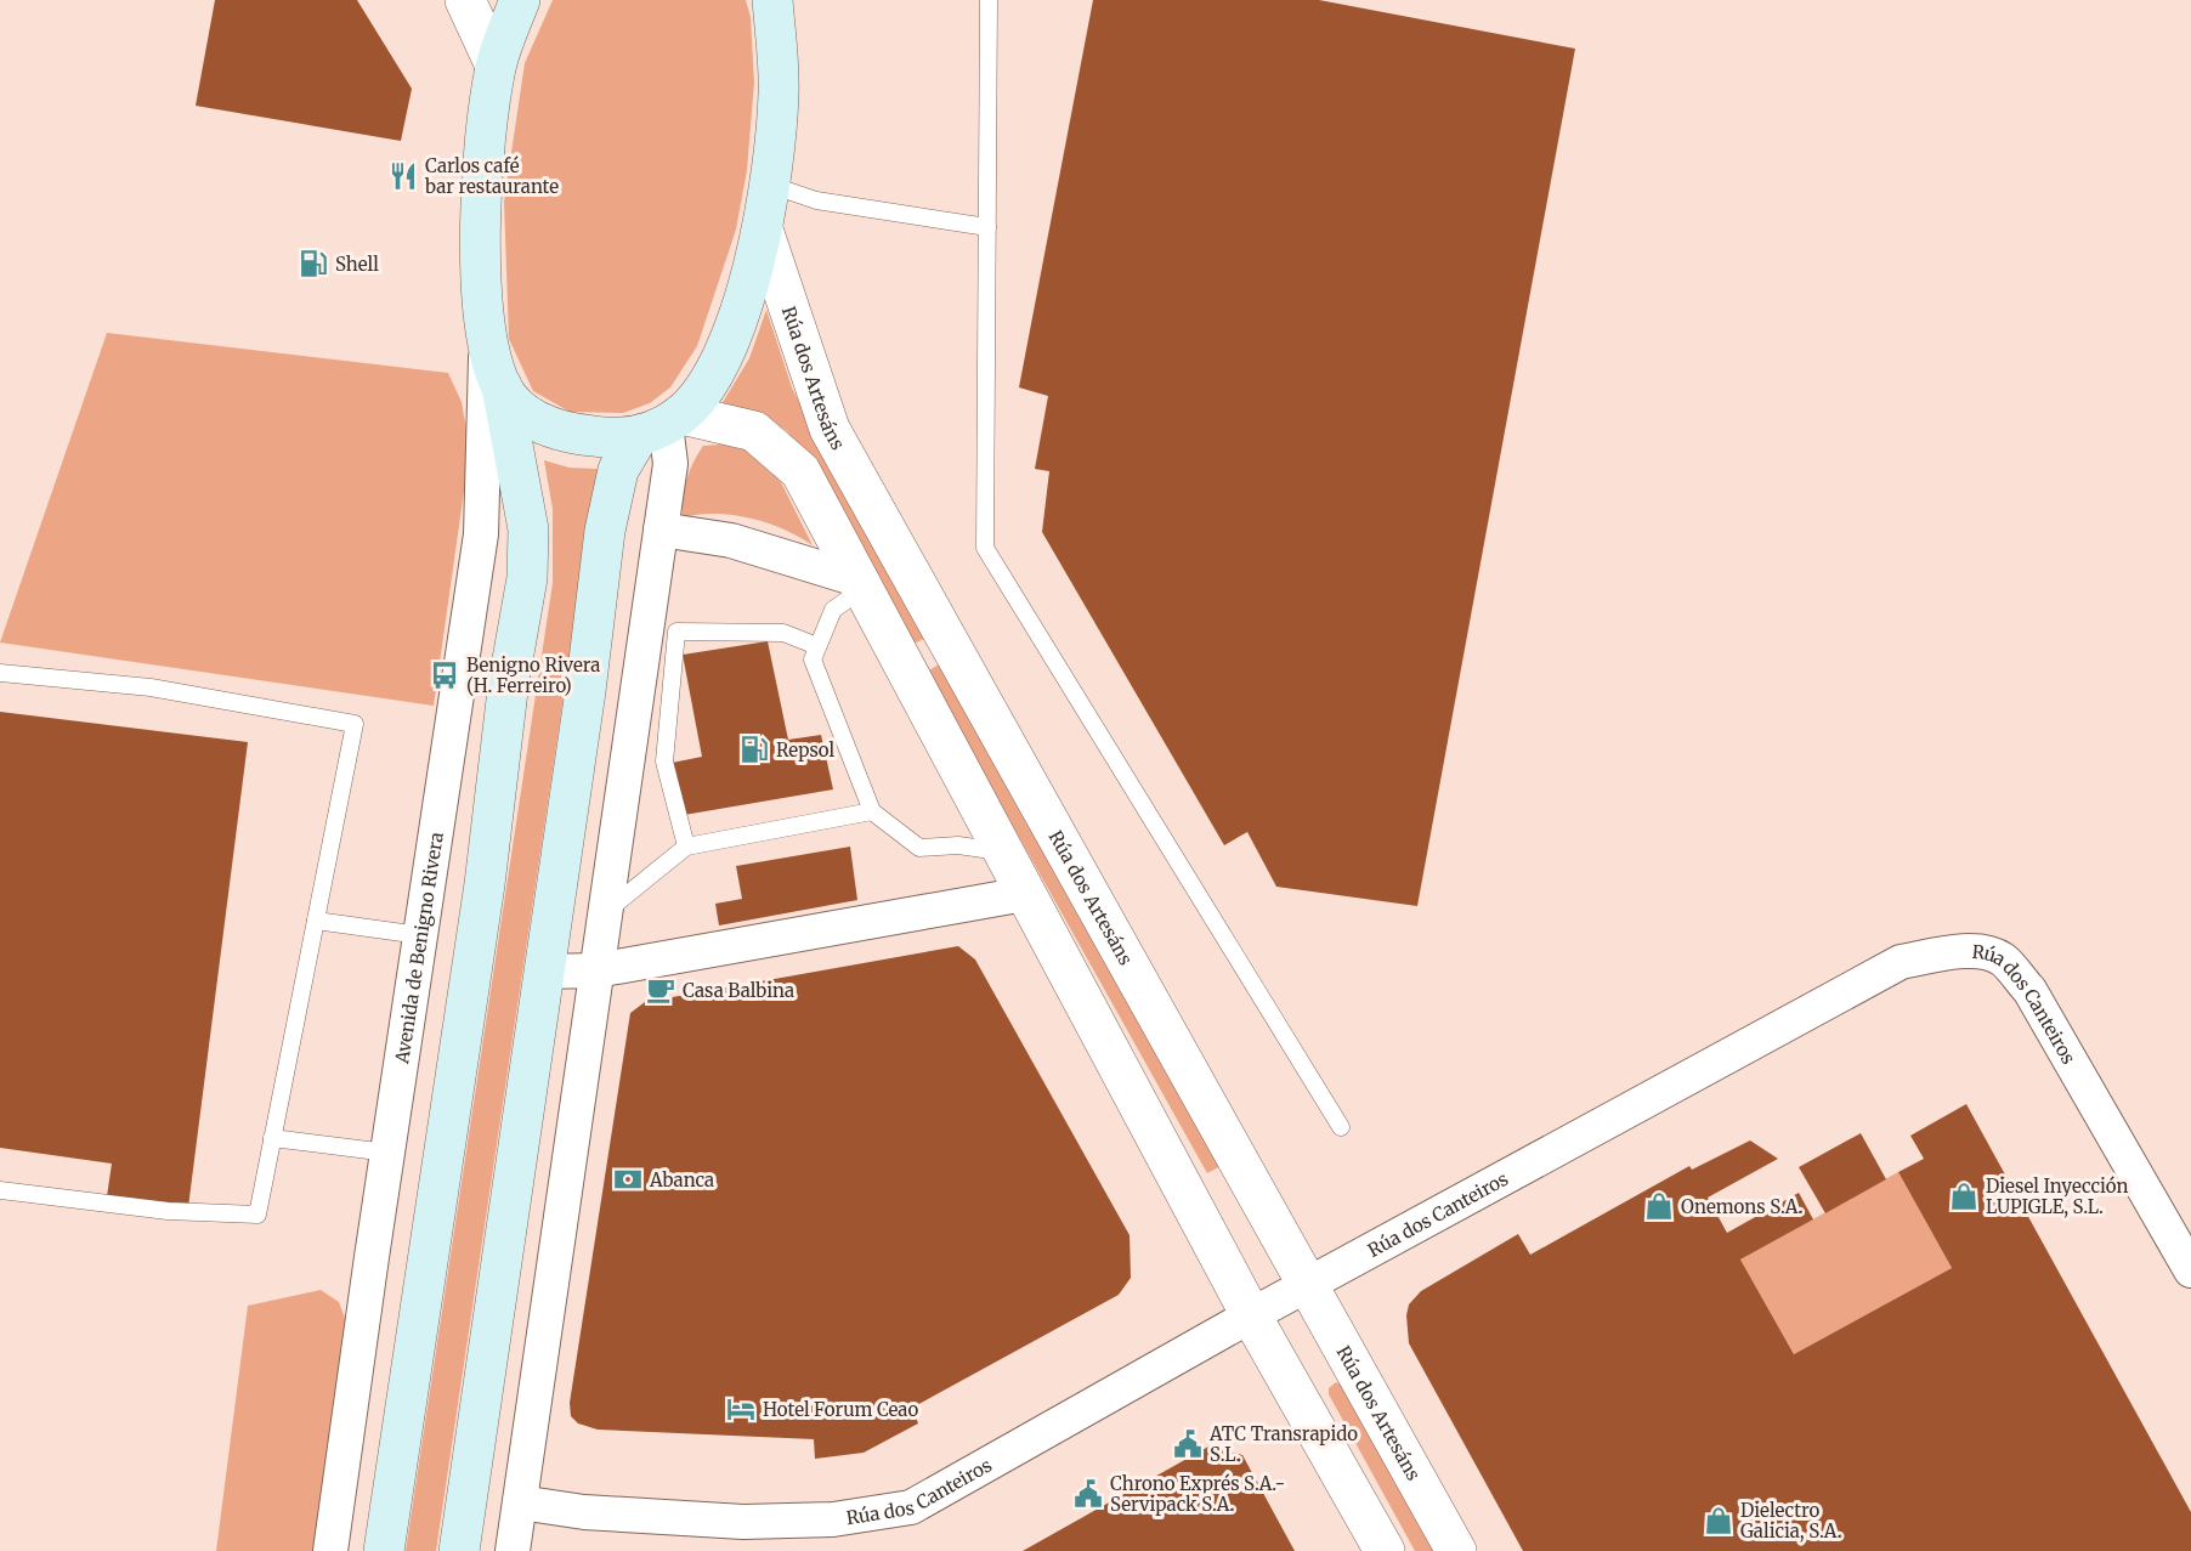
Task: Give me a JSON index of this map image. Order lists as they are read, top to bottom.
{
  "streets": {
    "street": ["Rúa dos Artesáns", "Avenida de Benigno Rivera", "Rúa dos Canteiros"]
  },
  "crossings": [
    ["Rúa dos Artesáns", "Rúa dos Canteiros"]
  ],
  "places": {
    "restaurant": ["Carlos café bar restaurante"],
    "fuel station": ["Shell", "Repsol"],
    "bus stop": ["Benigno Rivera (H. Ferreiro)"],
    "cafe": ["Casa Balbina"],
    "bank": ["Abanca"],
    "shop": ["Diesel Inyección LUPIGLE, S.L.", "Onemons S.A.", "Dielectro Galicia, S.A."],
    "hotel": ["Hotel Forum Ceao"],
    "public building": ["ATC Transrapido S.L.", "Chrono Exprés S.A.- Servipack S.A."]
  }
}
